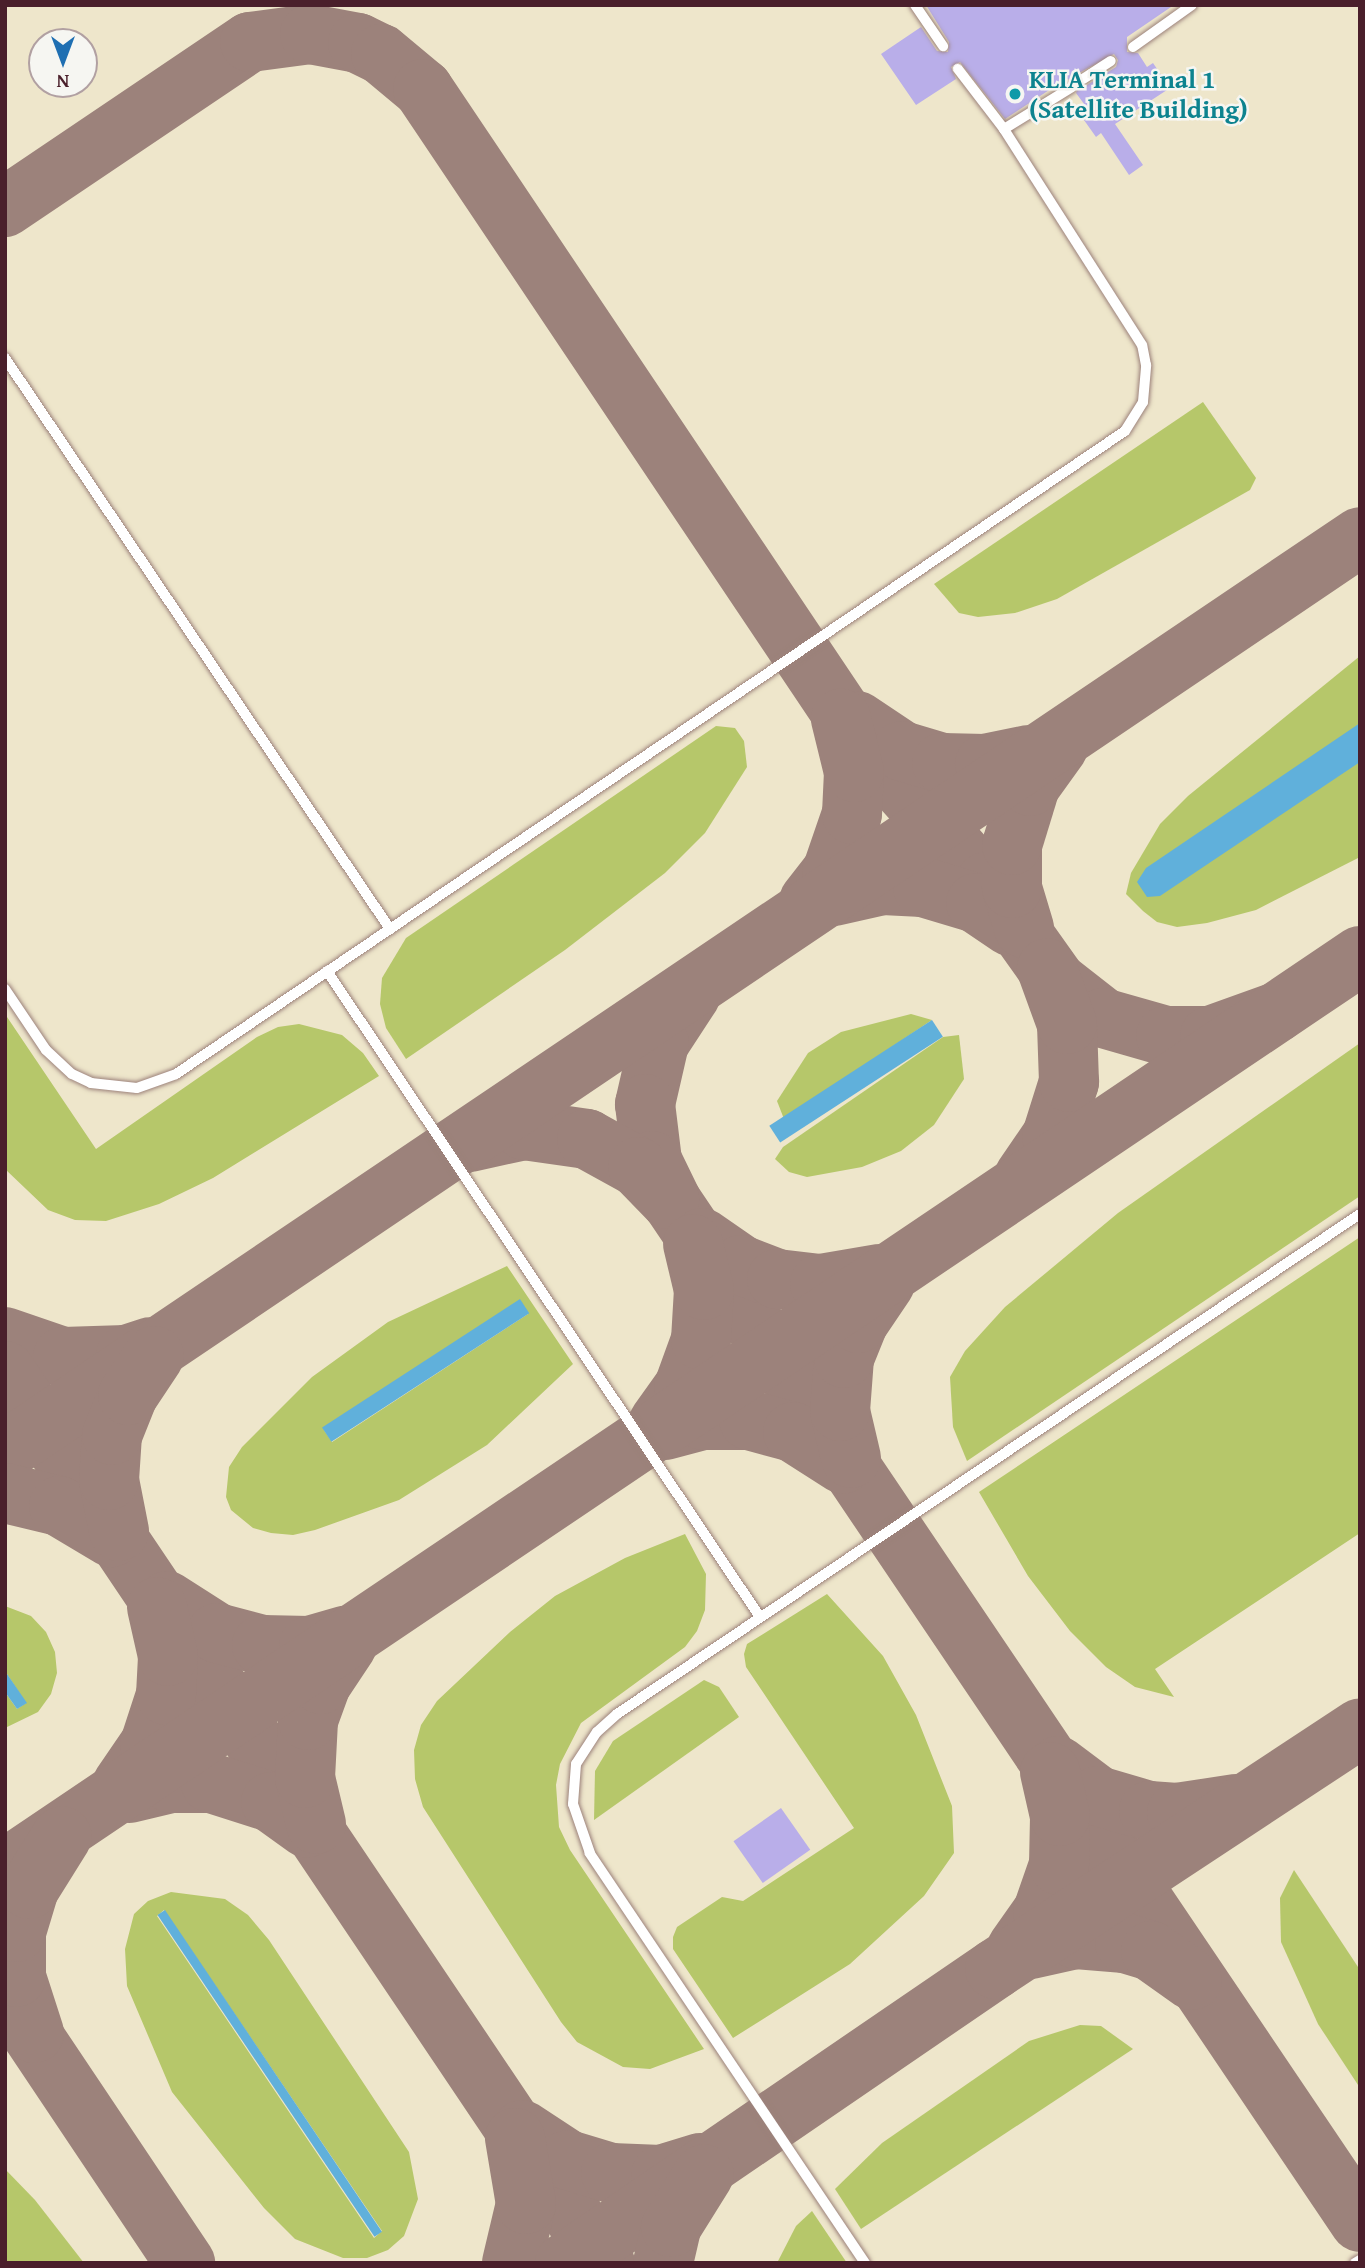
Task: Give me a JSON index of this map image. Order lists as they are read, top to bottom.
{
  "places": ["KLIA Terminal 1 (Satellite Building)"],
  "north": "bottom"
}
